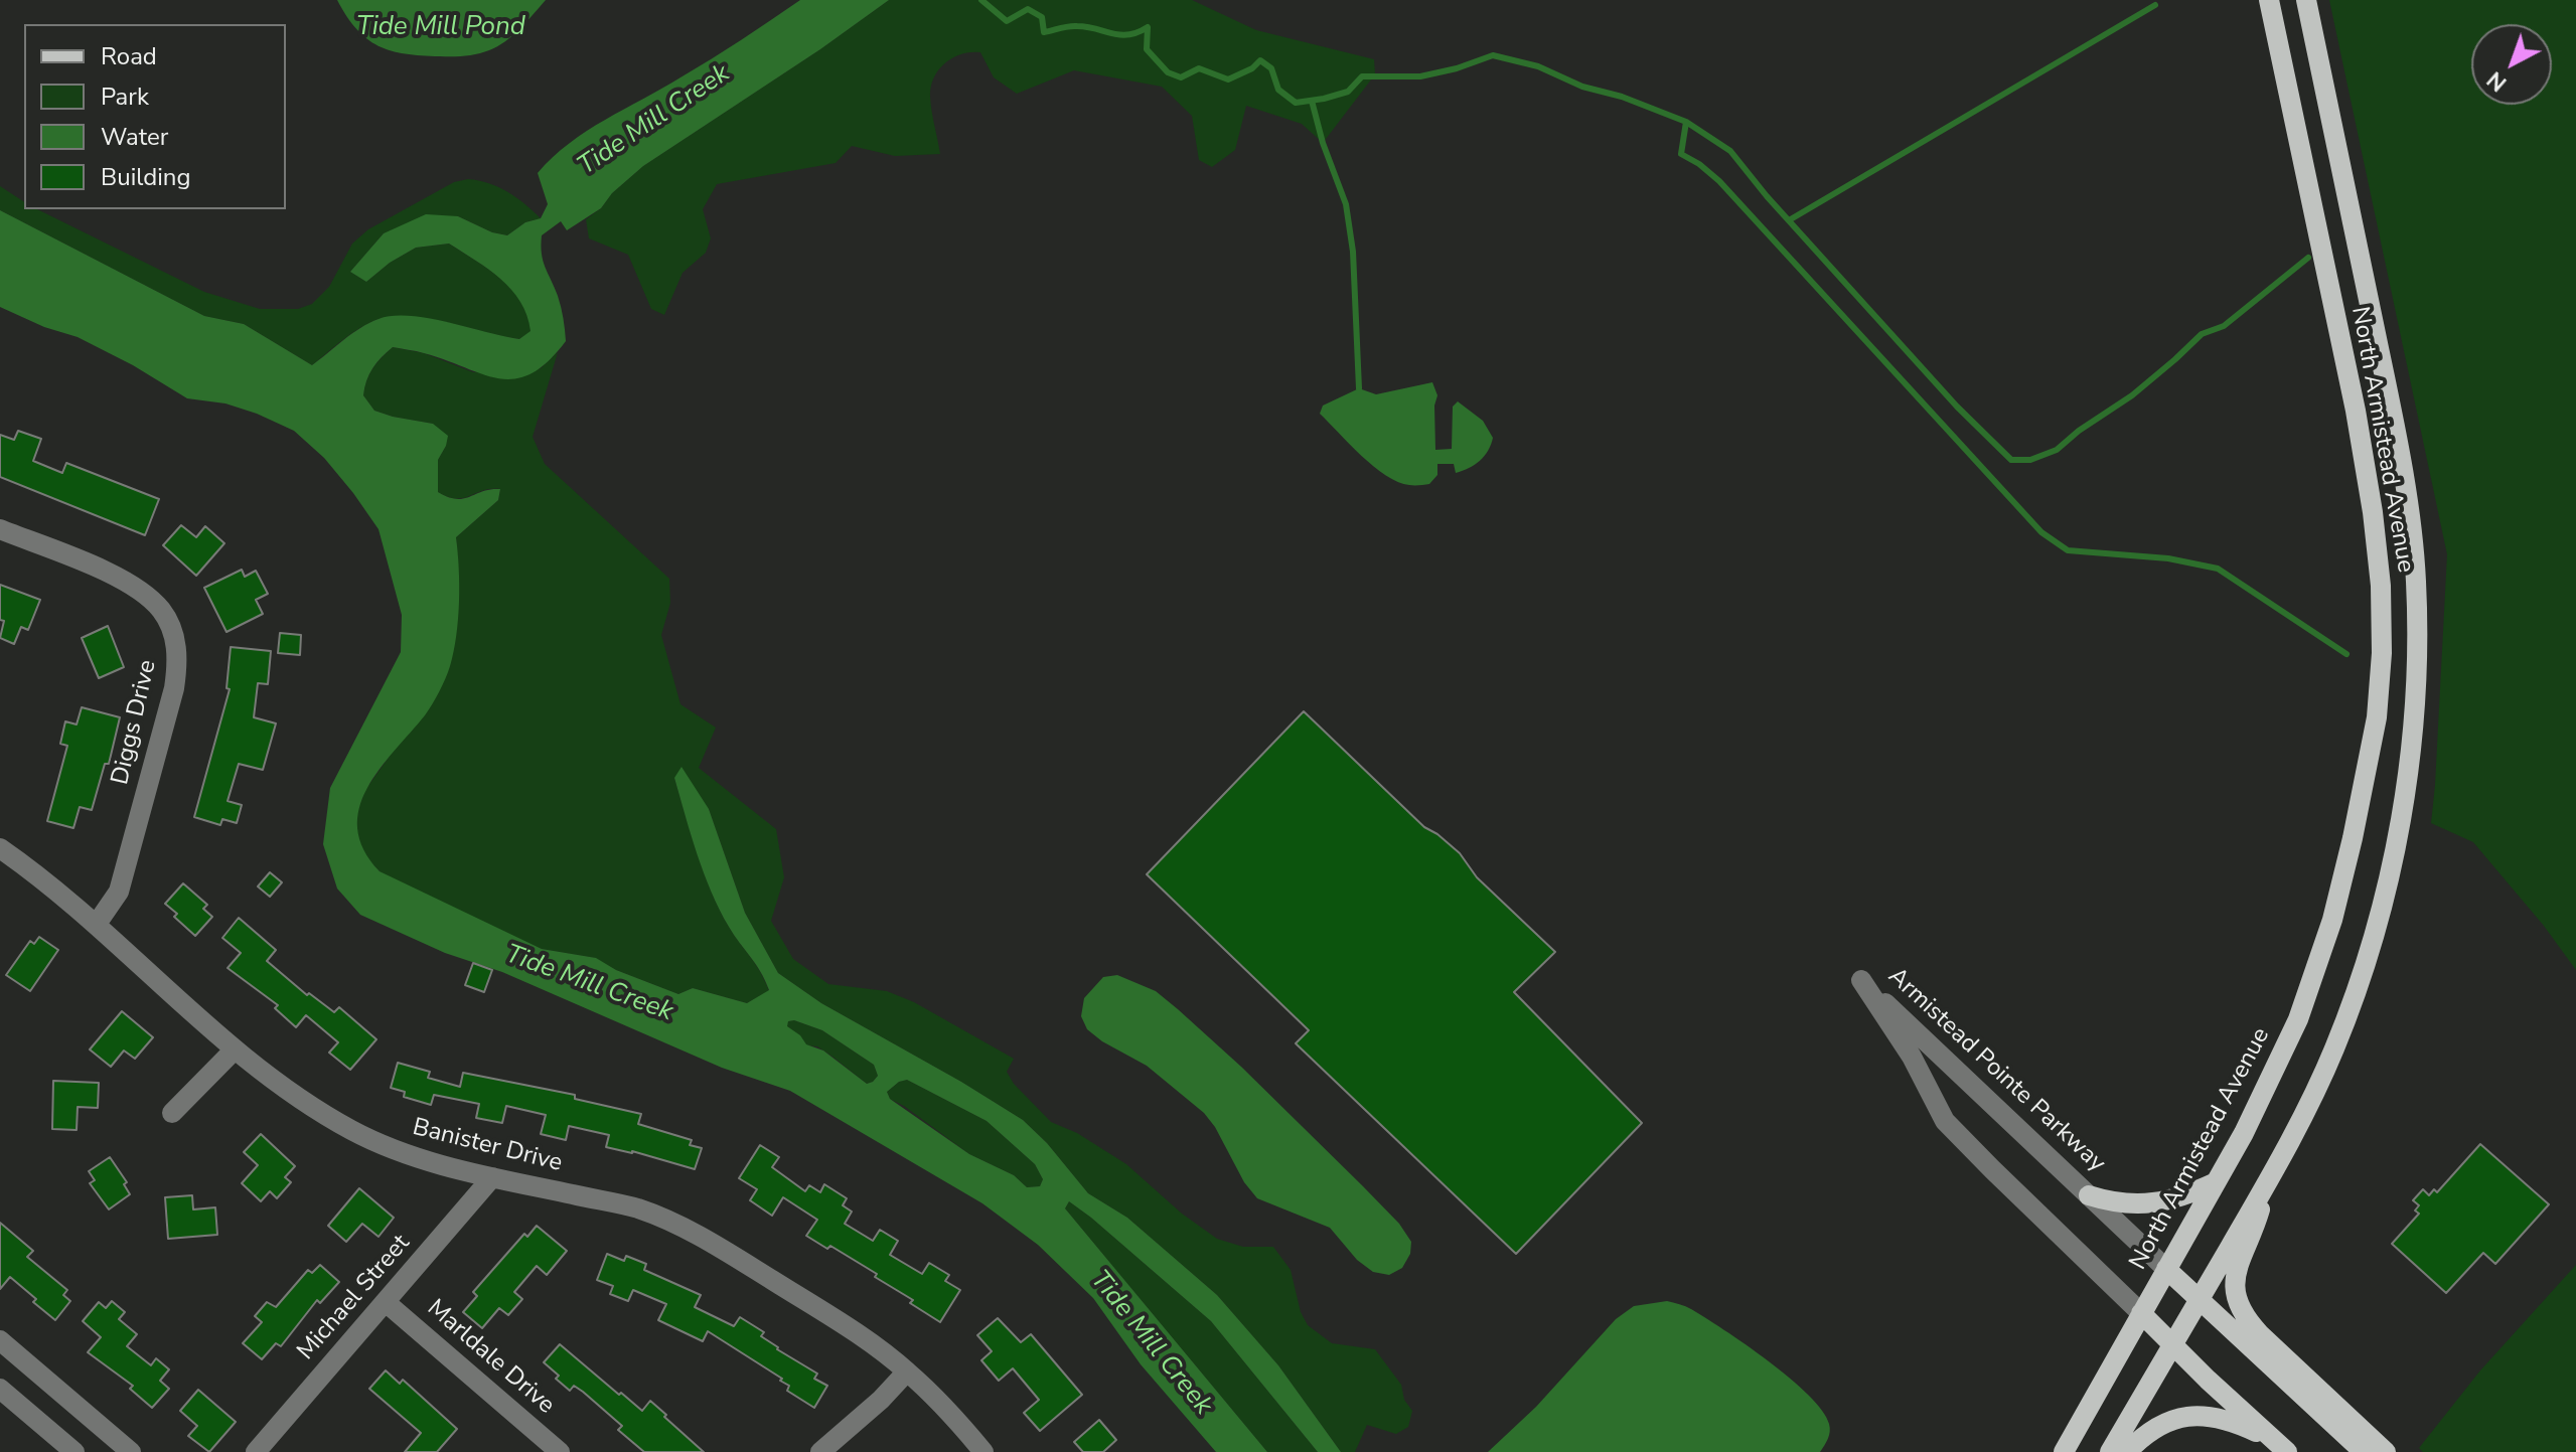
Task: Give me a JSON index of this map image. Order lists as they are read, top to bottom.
{
  "streets": {
    "main road": ["North Armistead Avenue"],
    "street": [
      "Diggs Drive",
      "Armistead Pointe Parkway",
      "Banister Drive",
      "Michael Street",
      "Marldale Drive"
    ]
  },
  "crossings": [
    ["North Armistead Avenue", "Armistead Pointe Parkway"],
    ["Diggs Drive", "Banister Drive"],
    ["Banister Drive", "Michael Street"],
    ["Michael Street", "Marldale Drive"]
  ],
  "water": ["Tide Mill Pond", "Tide Mill Creek"],
  "legend": [
    "Road",
    "Park",
    "Water",
    "Building"
  ],
  "north": "bottom left"
}
